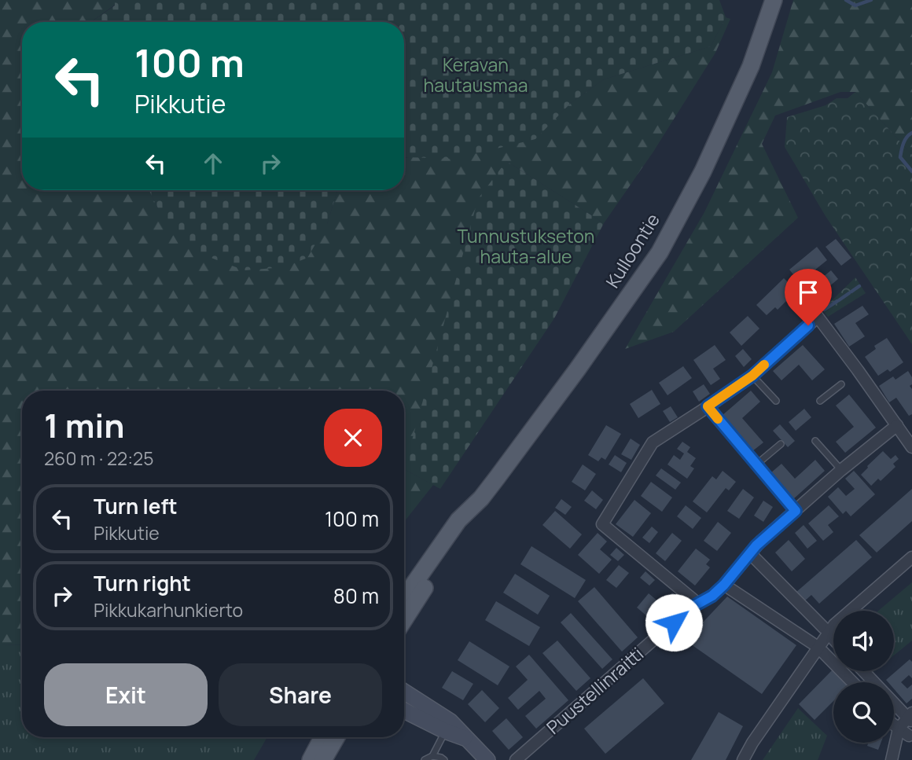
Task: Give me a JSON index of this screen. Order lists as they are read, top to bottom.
{
  "streets": {
    "main road": ["Kulloontie"],
    "street": ["Puustellinraitti"]
  },
  "parks": ["Keravan hautausmaa", "Tunnustukseton hauta-alue"],
  "page": {
    "turn": ["100 m", "Pikkutie"],
    "heading": ["1 min", "260 m · 22:25"],
    "list": [
      {
        "name": "Turn left",
        "note": "Pikkutie",
        "value": "100 m"
      },
      {
        "name": "Turn right",
        "note": "Pikkukarhunkierto",
        "value": "80 m"
      }
    ],
    "buttons": ["Exit", "Share"]
  }
}
